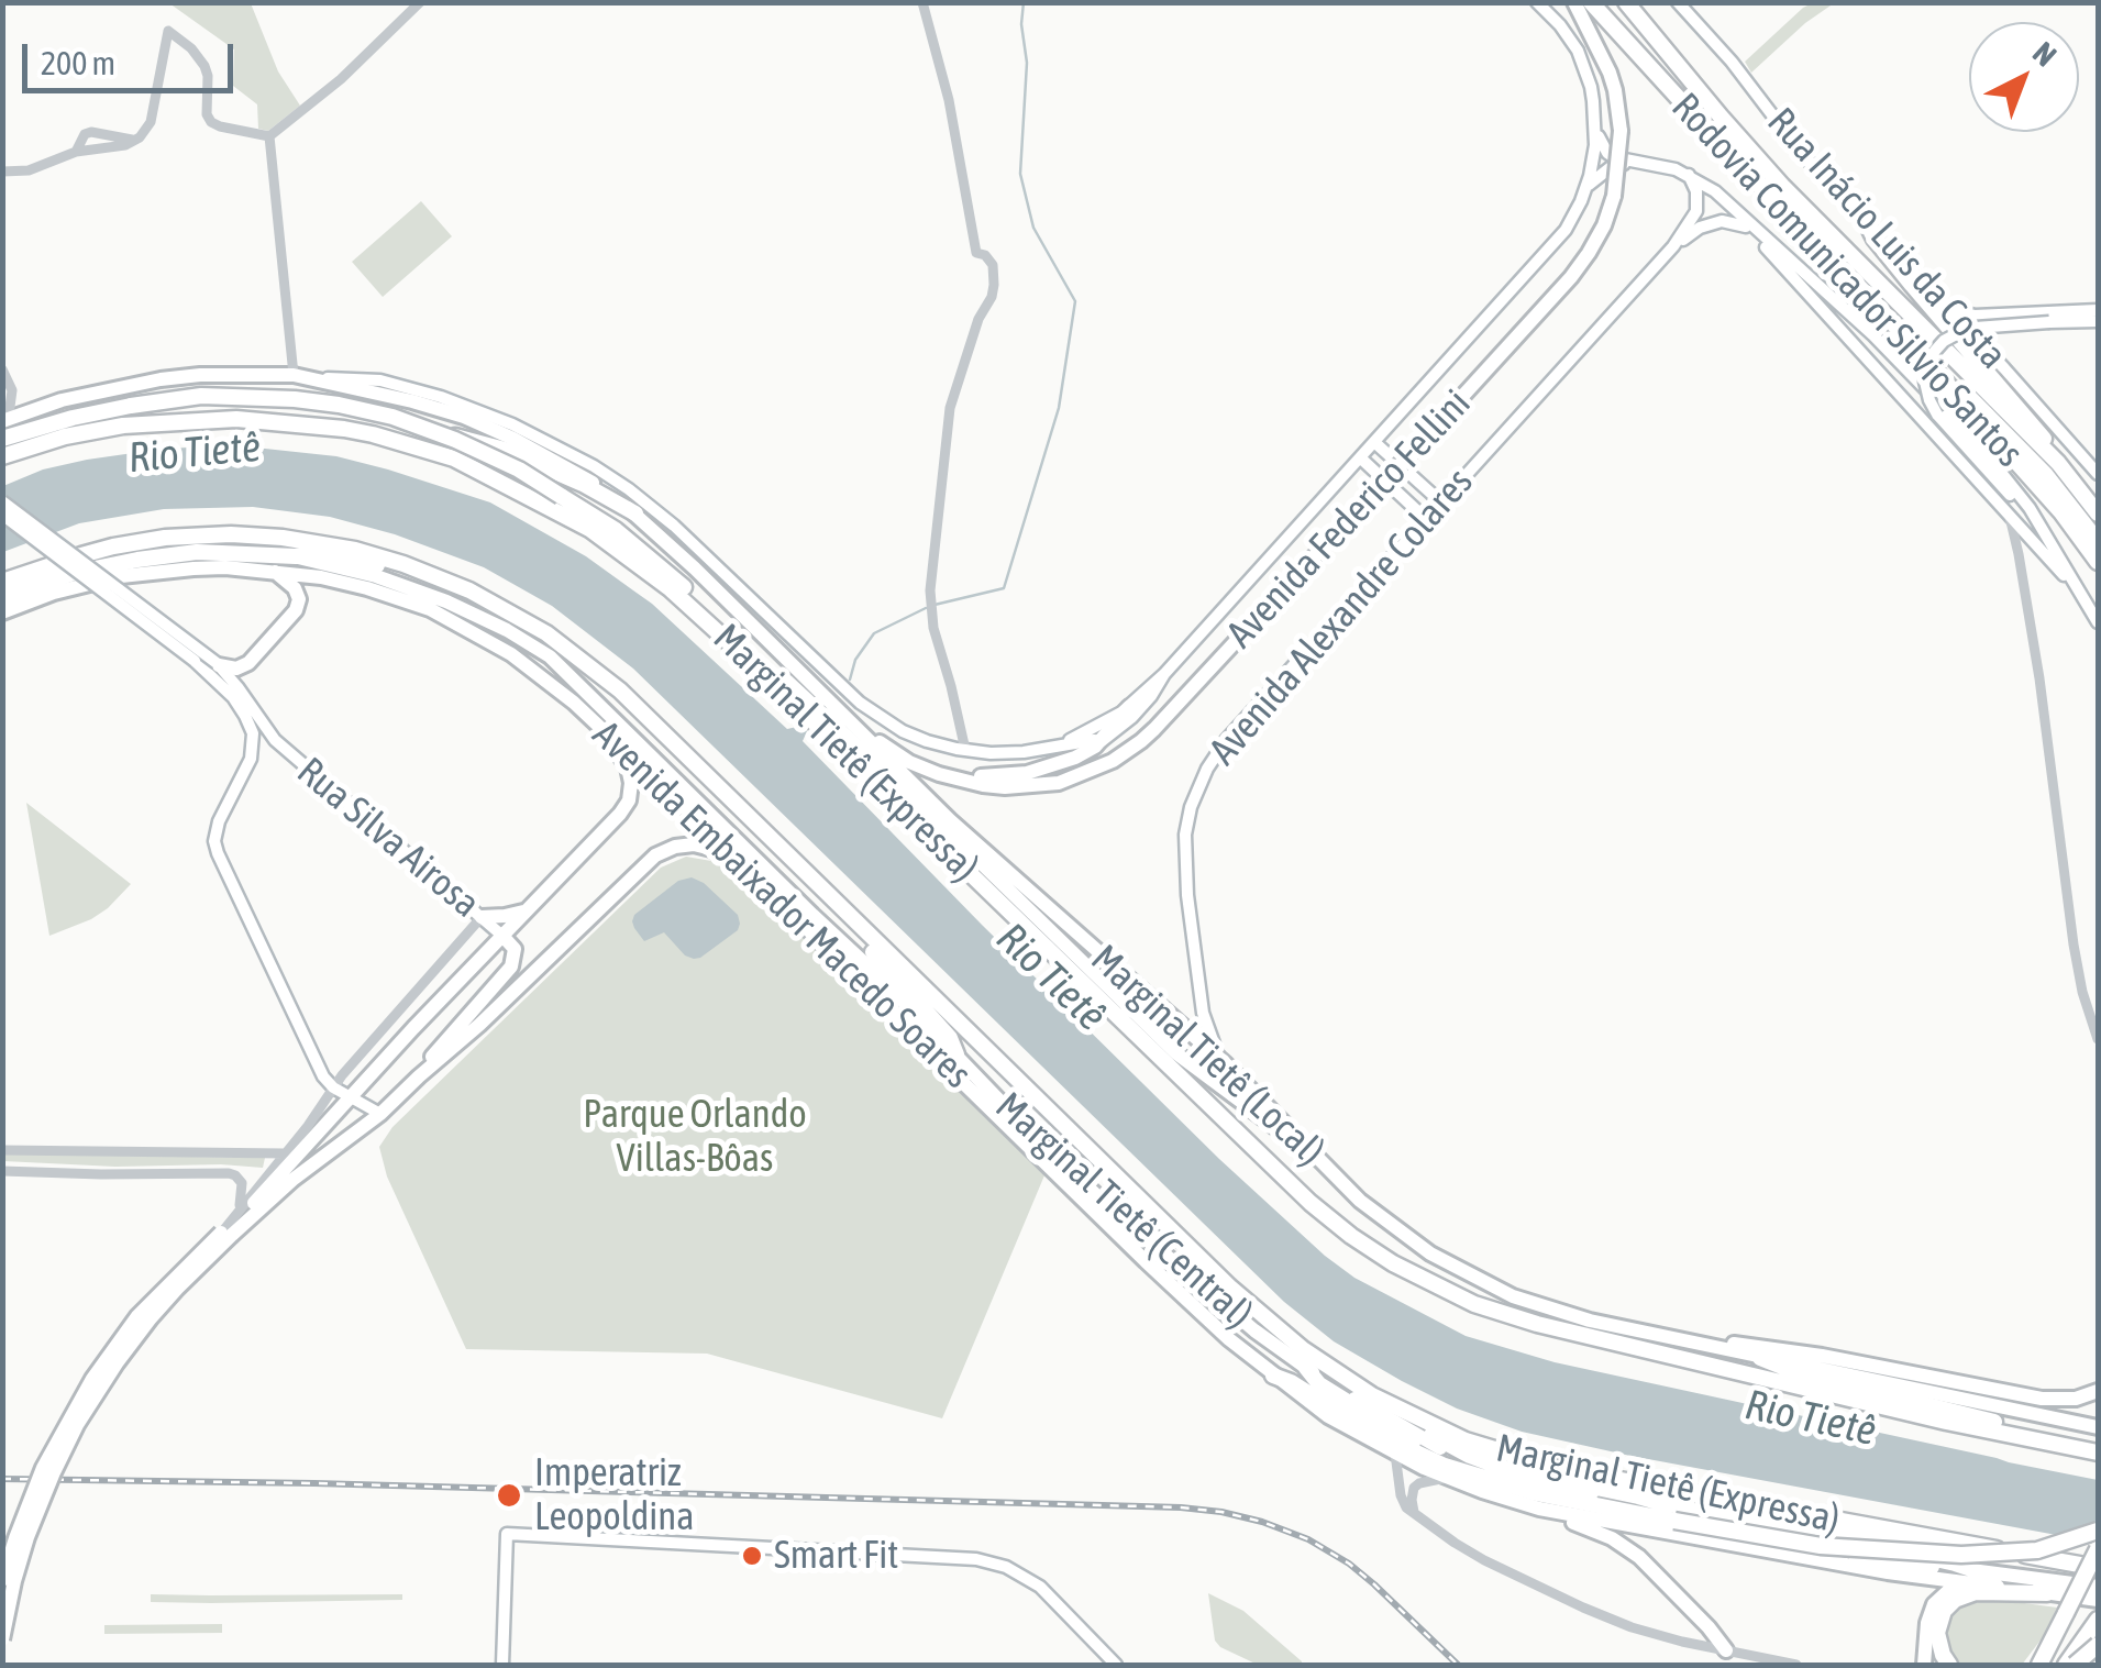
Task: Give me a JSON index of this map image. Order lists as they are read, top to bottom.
{
  "streets": {
    "highway": [
      "Rodovia Comunicador Silvio Santos",
      "Avenida Federico Fellini",
      "Marginal Tietê (Expressa)",
      "Avenida Embaixador Macedo Soares",
      "Marginal Tietê (Local)",
      "Marginal Tietê (Central)"
    ],
    "main road": ["Rua Inácio Luis da Costa", "Avenida Alexandre Colares", "Rua Silva Airosa"]
  },
  "crossings": [
    ["Avenida Federico Fellini", "Marginal Tietê (Local)"],
    ["Avenida Alexandre Colares", "Marginal Tietê (Local)"],
    ["Avenida Embaixador Macedo Soares", "Marginal Tietê (Central)"]
  ],
  "water": ["Rio Tietê"],
  "parks": ["Parque Orlando Villas-Bôas"],
  "places": ["Imperatriz Leopoldina", "Smart Fit"],
  "scale_bar": "200 m",
  "north": "top right"
}
